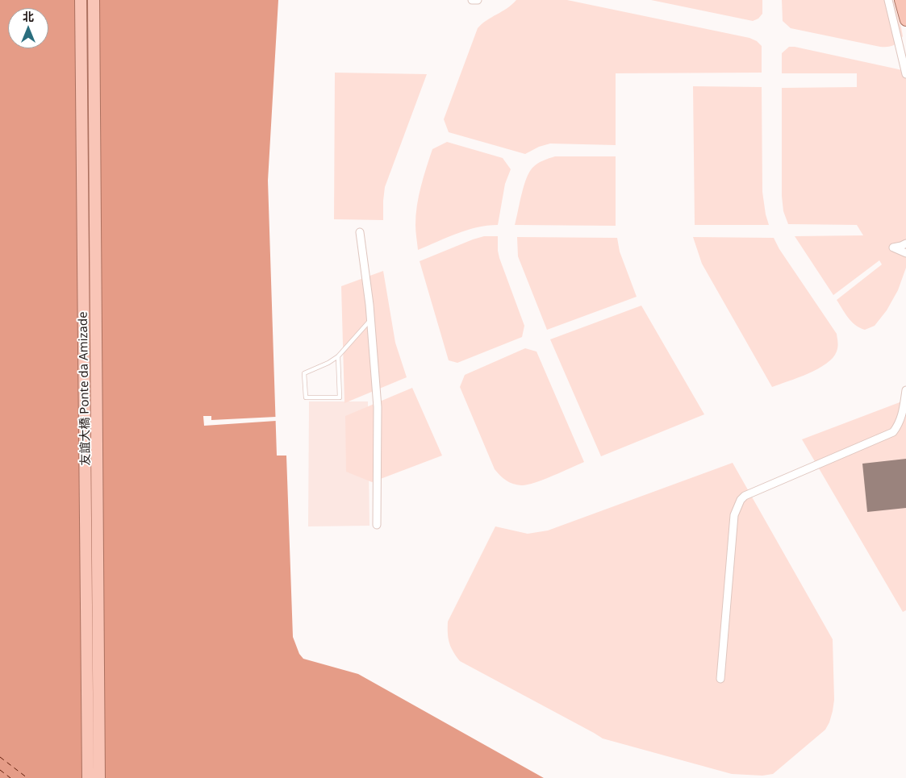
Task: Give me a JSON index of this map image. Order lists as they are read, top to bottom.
{
  "streets": {
    "main road": ["友誼大橋 Ponte da Amizade"]
  },
  "north": "top"
}
